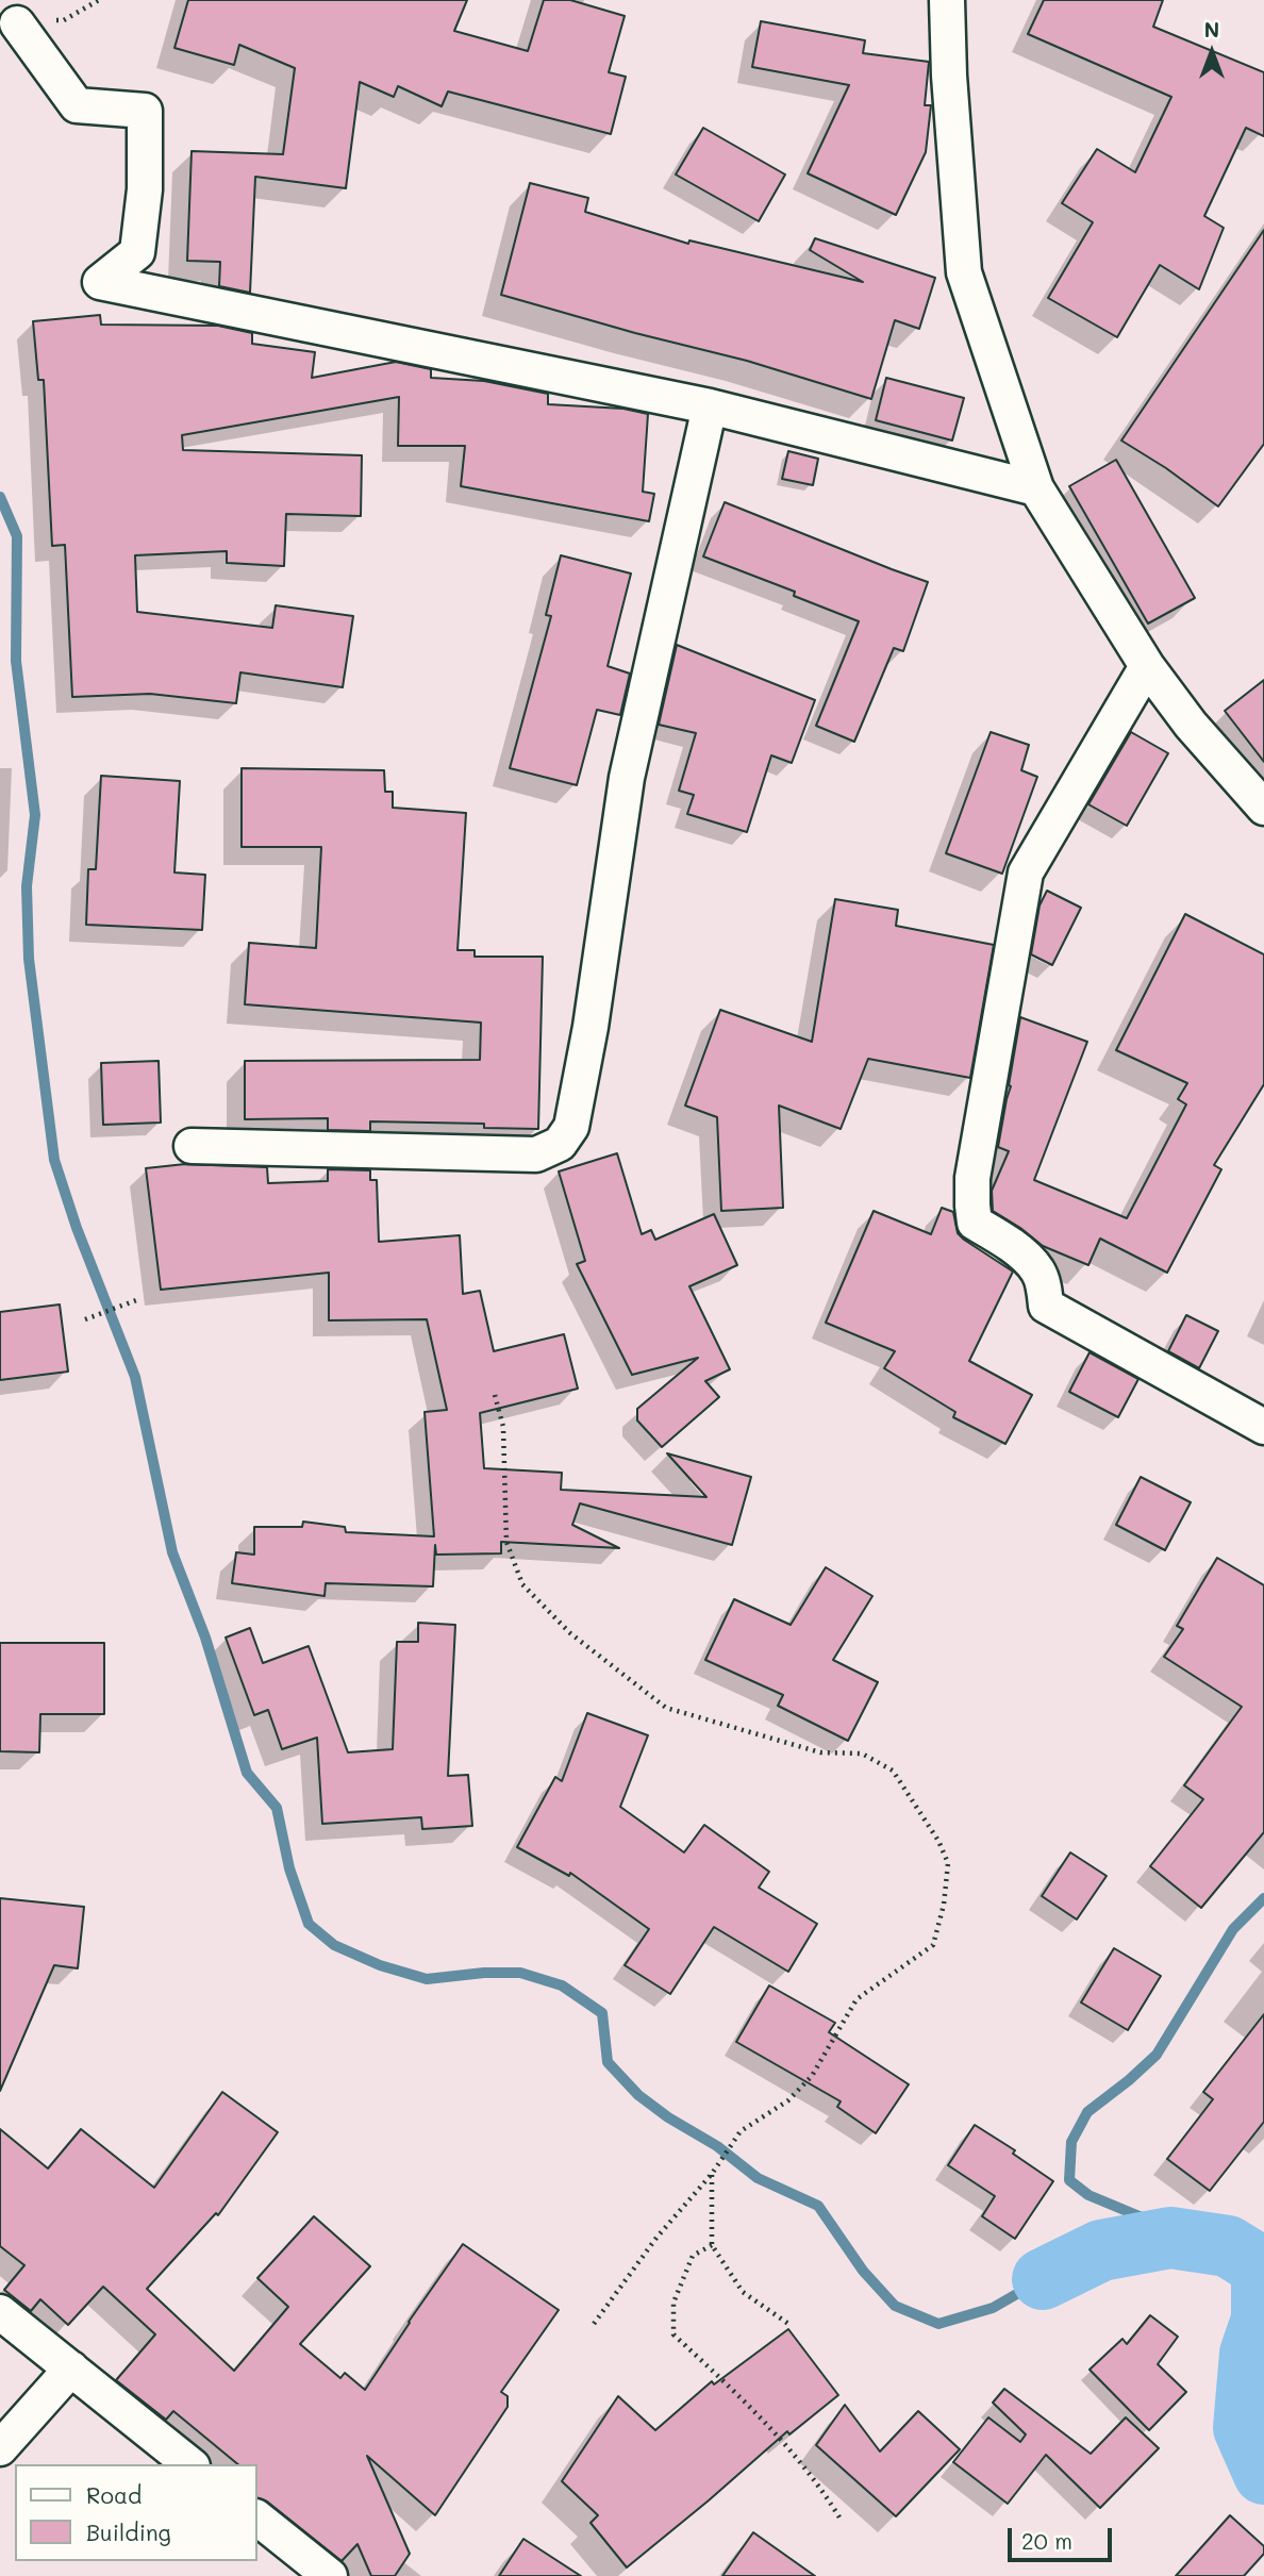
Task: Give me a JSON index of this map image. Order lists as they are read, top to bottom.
{
  "legend": ["Road", "Building"],
  "scale_bar": "20 m",
  "north": "top"
}
